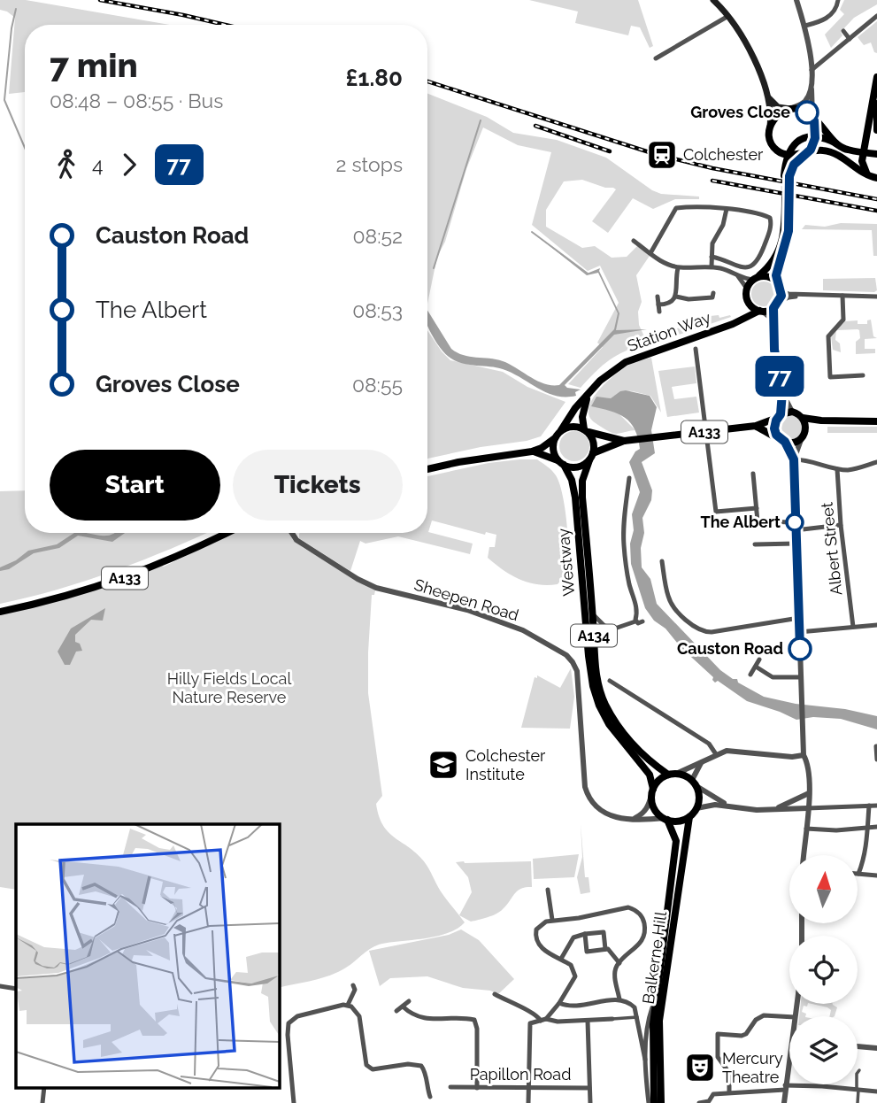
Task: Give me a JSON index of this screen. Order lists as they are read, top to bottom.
{
  "streets": {
    "main road": [
      "Station Way",
      "A133",
      "Westway",
      "A134",
      "Balkerne Hill"
    ],
    "street": ["Albert Street", "Sheepen Road", "Papillon Road"]
  },
  "crossings": [
    ["Station Way", "A133"],
    ["Station Way", "Westway"],
    ["Station Way", "A134"],
    ["A133", "Westway"],
    ["A133", "A134"],
    ["Westway", "Sheepen Road"],
    ["Westway", "A134"],
    ["Westway", "Balkerne Hill"],
    ["Sheepen Road", "A134"],
    ["Sheepen Road", "Balkerne Hill"],
    ["A134", "Balkerne Hill"]
  ],
  "parks": ["Hilly Fields Local Nature Reserve"],
  "places": {
    "other": ["Groves Close", "The Albert", "Causton Road"],
    "station": ["Colchester"],
    "school or university": ["Colchester Institute"],
    "theatre": ["Mercury Theatre"]
  },
  "lines": ["bus line 77"],
  "north": "top",
  "page": {
    "on_map": "77",
    "heading": ["7 min", "08:48 – 08:55 · Bus", "£1.80"],
    "legs": ["4", "77", "2 stops"],
    "list": [
      {
        "name": "Causton Road",
        "value": "08:52"
      },
      {
        "name": "The Albert",
        "value": "08:53"
      },
      {
        "name": "Groves Close",
        "value": "08:55"
      }
    ],
    "buttons": ["Start", "Tickets"]
  }
}
